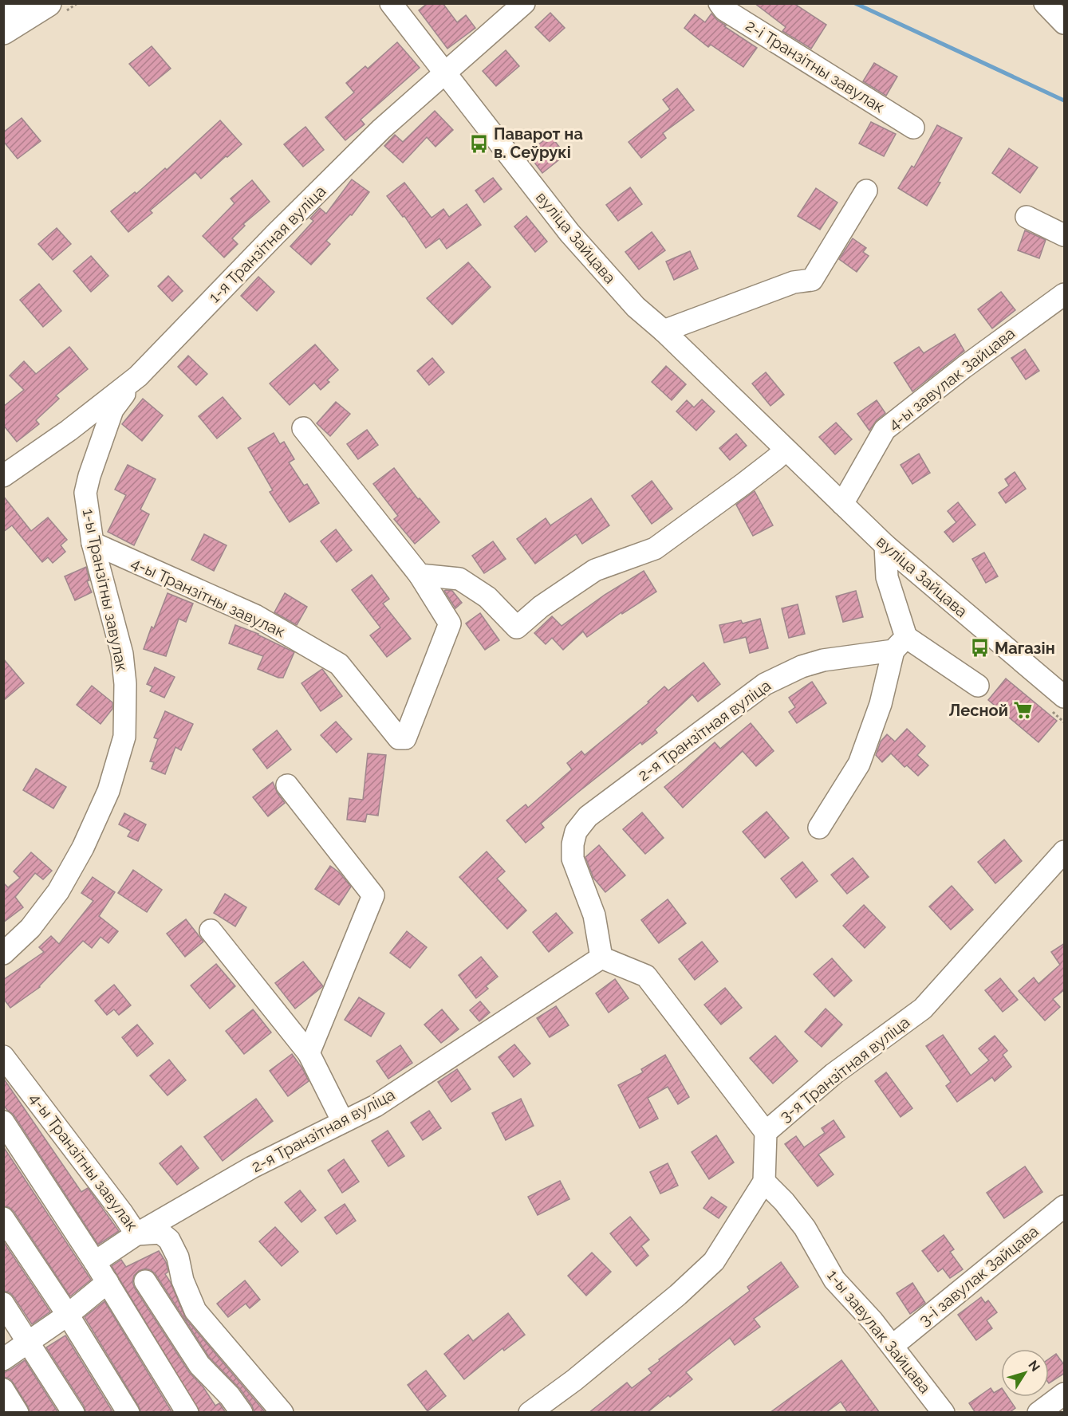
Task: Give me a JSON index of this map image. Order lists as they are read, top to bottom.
{
  "streets": {
    "street": [
      "2-і Транзітны завулак",
      "вуліца Зайцава",
      "1-я Транзітная вуліца",
      "4-ы завулак Зайцава",
      "1-ы Транзітны завулак",
      "4-ы Транзітны завулак",
      "2-я Транзітная вуліца",
      "3-я Транзітная вуліца",
      "3-і завулак Зайцава",
      "1-ы завулак Зайцава"
    ]
  },
  "crossings": [
    ["вуліца Зайцава", "1-я Транзітная вуліца"],
    ["вуліца Зайцава", "4-ы завулак Зайцава"],
    ["1-я Транзітная вуліца", "1-ы Транзітны завулак"],
    ["1-ы Транзітны завулак", "4-ы Транзітны завулак"],
    ["4-ы Транзітны завулак", "2-я Транзітная вуліца"],
    ["3-я Транзітная вуліца", "1-ы завулак Зайцава"],
    ["3-і завулак Зайцава", "1-ы завулак Зайцава"]
  ],
  "places": {
    "bus stop": ["Паварот на в. Сеўрукі", "Магазін"],
    "supermarket": ["Лесной"]
  },
  "north": "top right"
}
